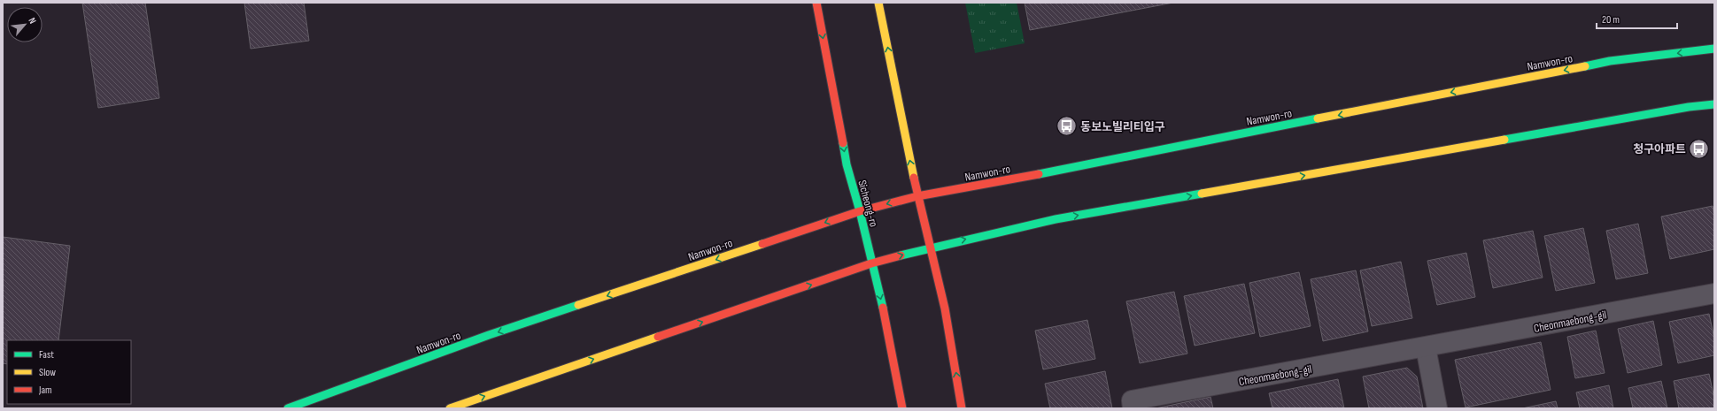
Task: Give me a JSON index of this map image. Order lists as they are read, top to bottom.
{
  "streets": {
    "street": ["Namwon-ro", "Sicheong-ro", "Cheonmaebong-gil"]
  },
  "crossings": [
    ["Namwon-ro", "Sicheong-ro"]
  ],
  "places": {
    "bus stop": ["동보노빌리티입구", "청구아파트"]
  },
  "legend": ["Fast", "Slow", "Jam"],
  "scale_bar": "20 m",
  "north": "top right"
}
